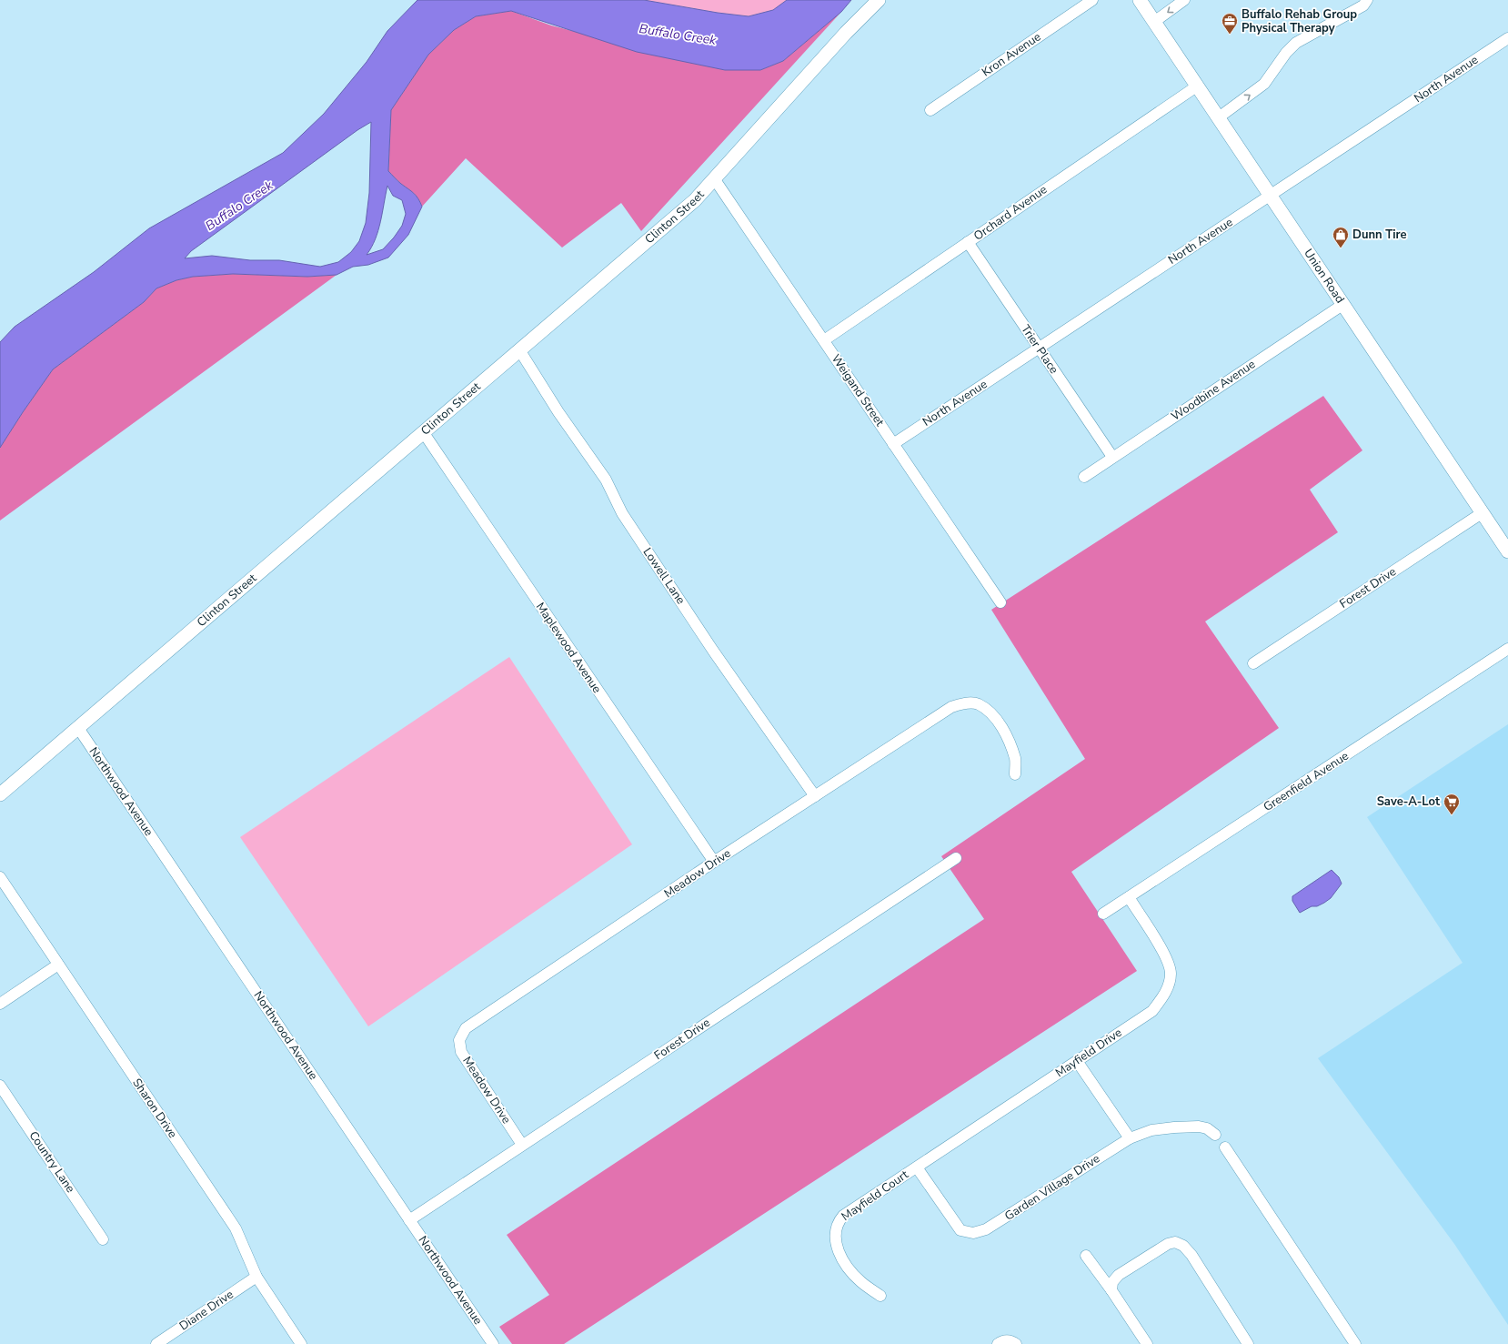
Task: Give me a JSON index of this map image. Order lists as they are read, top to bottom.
{
  "streets": {
    "main road": ["Clinton Street", "Union Road"],
    "street": [
      "Kron Avenue",
      "North Avenue",
      "Orchard Avenue",
      "Trier Place",
      "Weigand Street",
      "Woodbine Avenue",
      "Lowell Lane",
      "Forest Drive",
      "Maplewood Avenue",
      "Greenfield Avenue",
      "Northwood Avenue",
      "Meadow Drive",
      "Mayfield Drive",
      "Sharon Drive",
      "Country Lane",
      "Garden Village Drive",
      "Mayfield Court",
      "Diane Drive"
    ]
  },
  "crossings": [
    ["North Avenue", "Union Road"],
    ["North Avenue", "Trier Place"],
    ["North Avenue", "Weigand Street"],
    ["Orchard Avenue", "Union Road"],
    ["Orchard Avenue", "Trier Place"],
    ["Orchard Avenue", "Weigand Street"],
    ["Clinton Street", "Weigand Street"],
    ["Clinton Street", "Lowell Lane"],
    ["Clinton Street", "Maplewood Avenue"],
    ["Clinton Street", "Northwood Avenue"],
    ["Union Road", "Woodbine Avenue"],
    ["Union Road", "Forest Drive"],
    ["Trier Place", "Woodbine Avenue"],
    ["Lowell Lane", "Meadow Drive"],
    ["Forest Drive", "Northwood Avenue"],
    ["Forest Drive", "Meadow Drive"],
    ["Maplewood Avenue", "Meadow Drive"],
    ["Greenfield Avenue", "Mayfield Drive"],
    ["Mayfield Drive", "Garden Village Drive"],
    ["Mayfield Drive", "Mayfield Court"],
    ["Sharon Drive", "Diane Drive"],
    ["Garden Village Drive", "Mayfield Court"]
  ],
  "water": ["Buffalo Creek"],
  "places": {
    "office": ["Buffalo Rehab Group Physical Therapy"],
    "shop": ["Dunn Tire"],
    "supermarket": ["Save-A-Lot"]
  }
}
